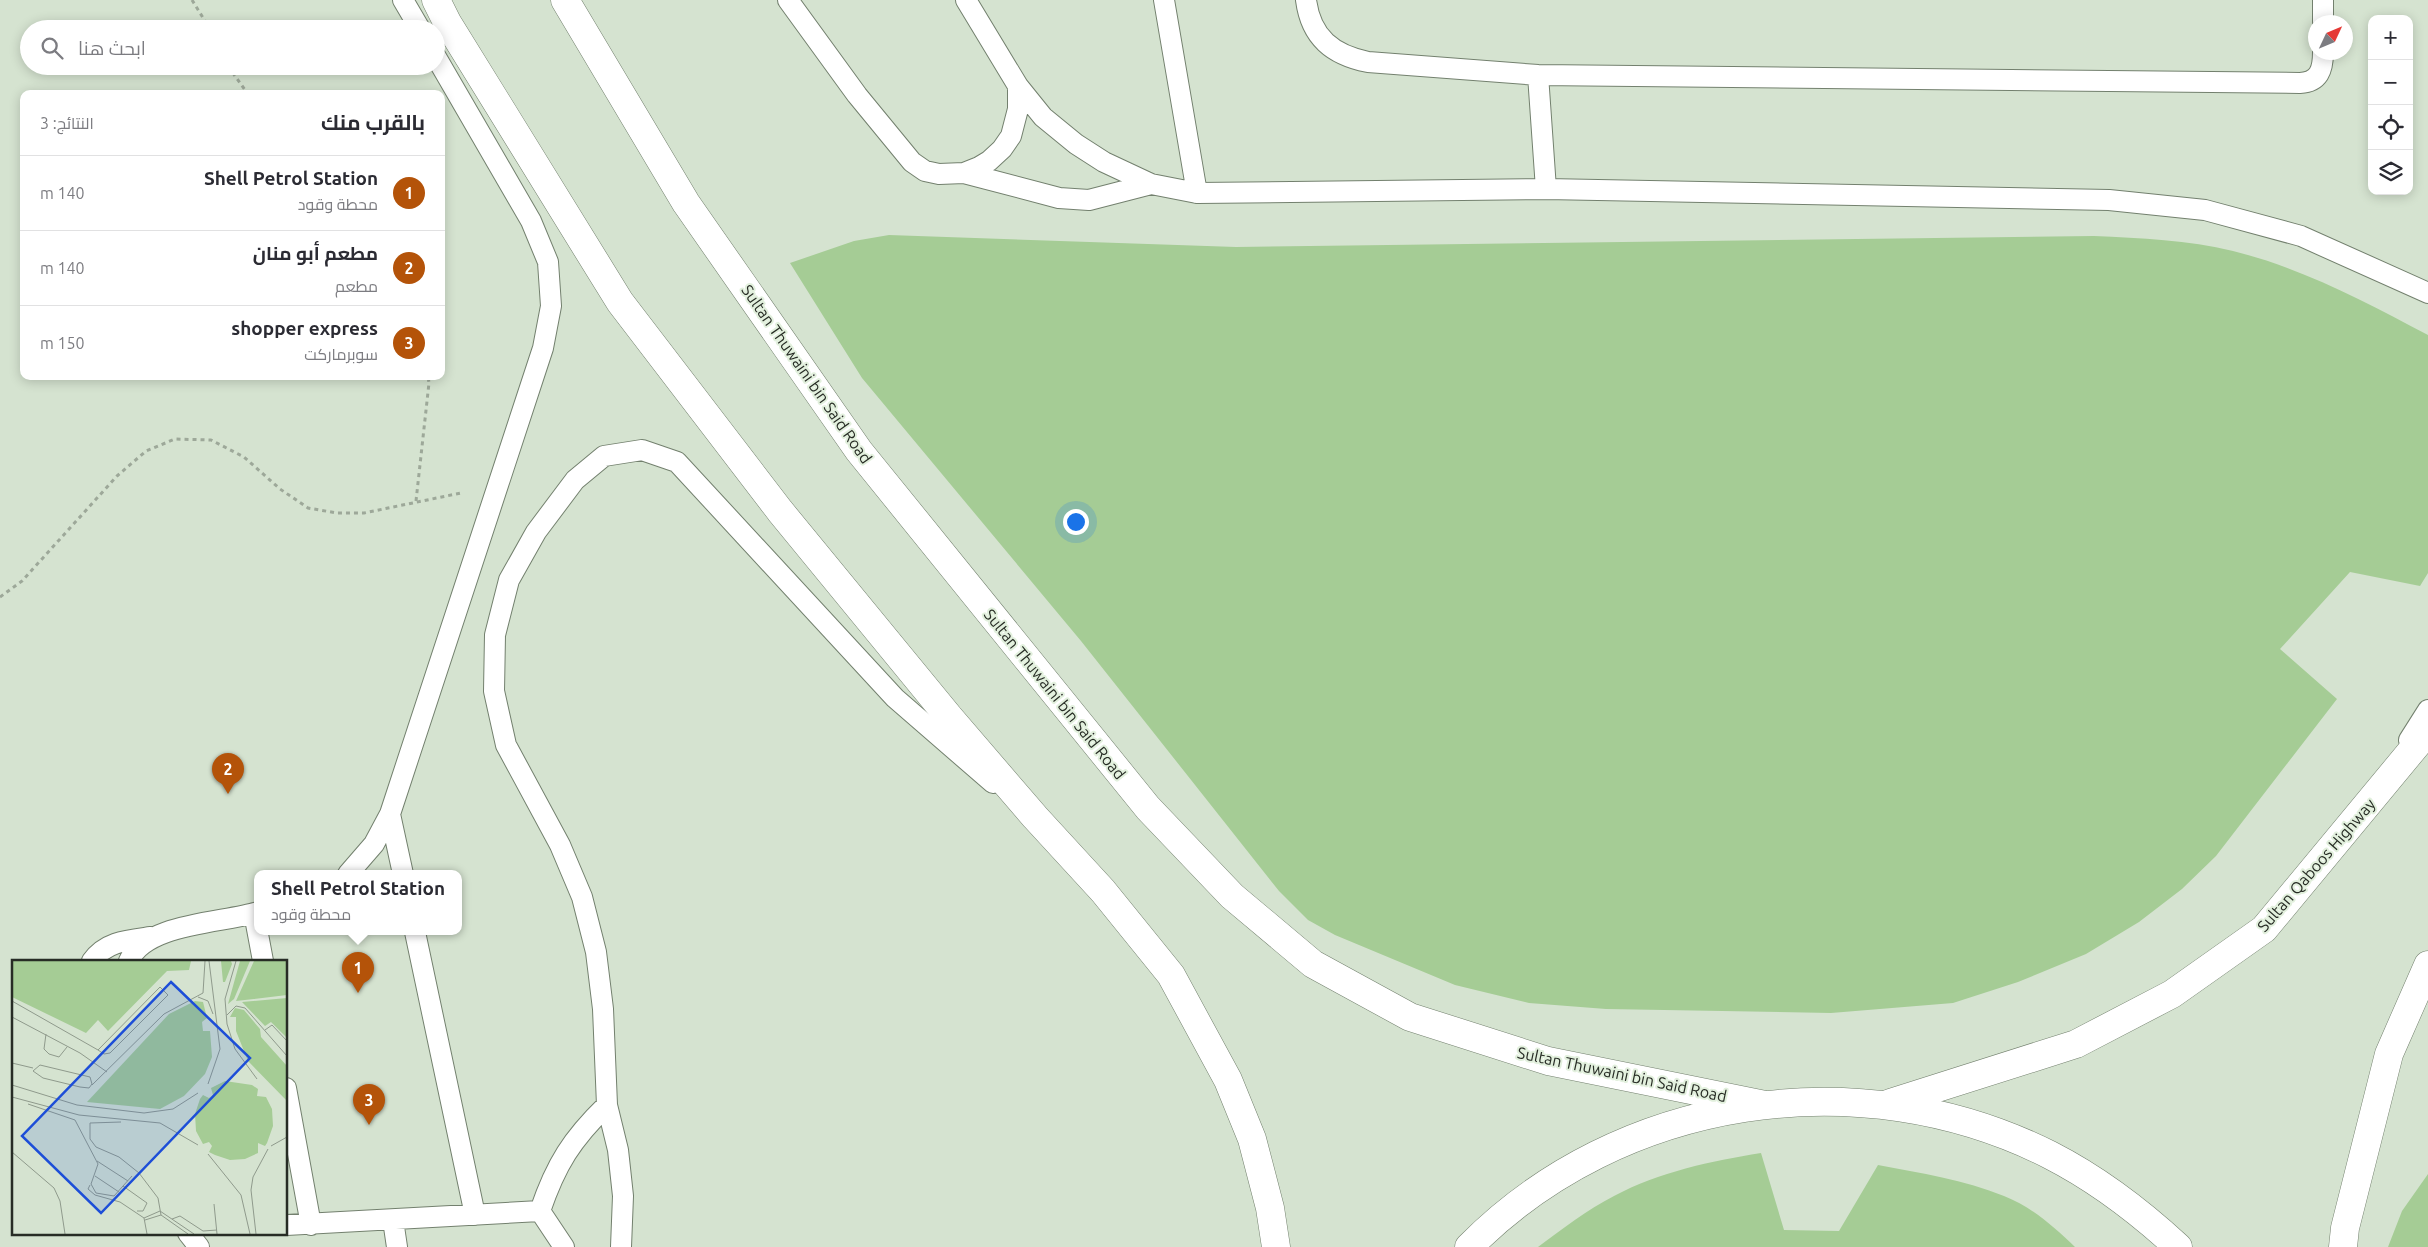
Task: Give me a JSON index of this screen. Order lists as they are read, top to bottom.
{
  "streets": {
    "highway": ["Sultan Thuwaini bin Said Road", "Sultan Qaboos Highway"]
  },
  "north": "top right",
  "page": {
    "map_buttons": ["+", "−"],
    "search": "ابحث هنا",
    "heading": ["بالقرب منك", "النتائج: 3"],
    "list": [
      {
        "mark": "1",
        "name": "Shell Petrol Station",
        "note": "محطة وقود",
        "value": "140 m"
      },
      {
        "mark": "2",
        "name": "مطعم أبو منان",
        "note": "مطعم",
        "value": "140 m"
      },
      {
        "mark": "3",
        "name": "shopper express",
        "note": "سوبرماركت",
        "value": "150 m"
      }
    ],
    "pins": ["2", "1", "3"],
    "popup": ["Shell Petrol Station", "محطة وقود"]
  }
}
